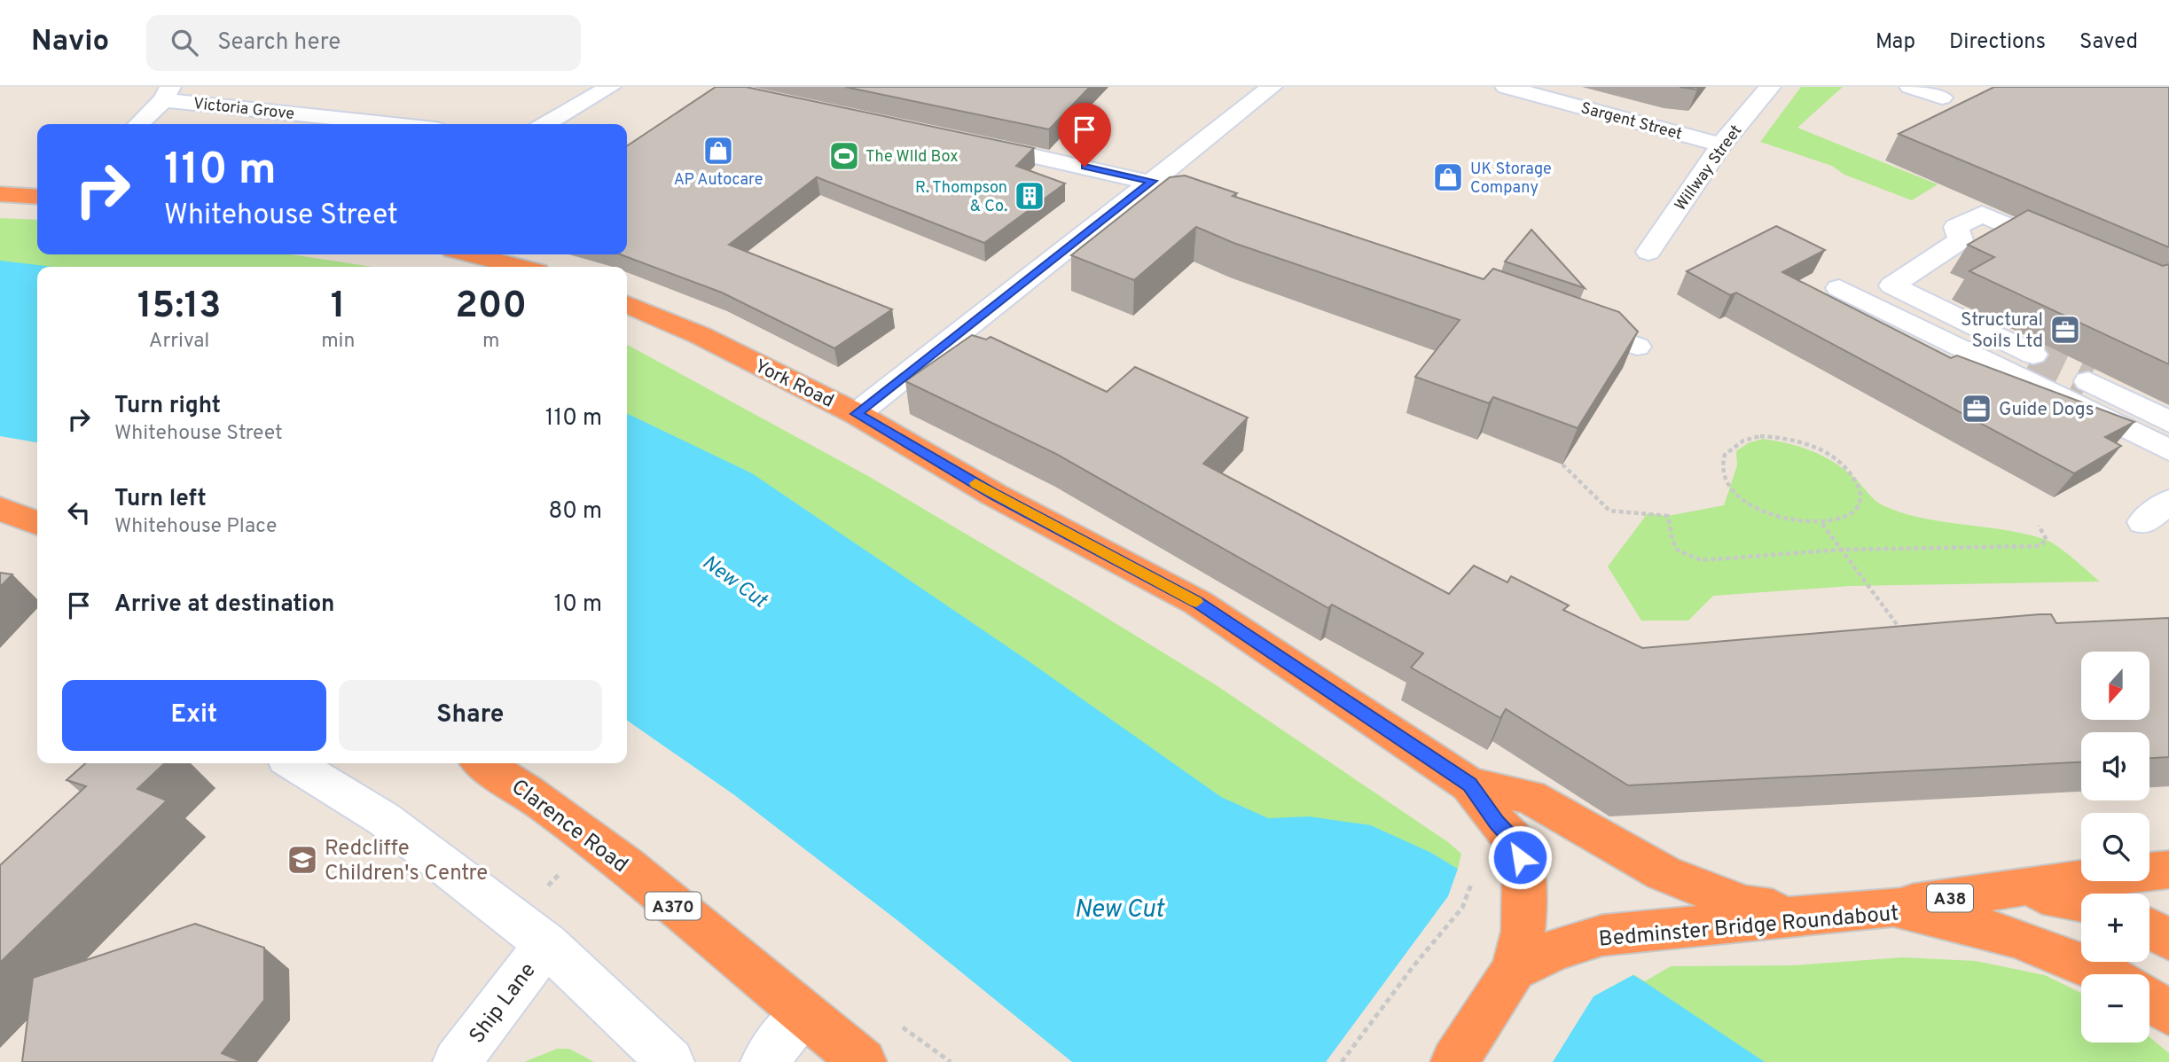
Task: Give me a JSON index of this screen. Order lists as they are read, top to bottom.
{
  "streets": {
    "highway": [
      "York Road",
      "Clarence Road",
      "A38",
      "A370",
      "Bedminster Bridge Roundabout"
    ],
    "street": [
      "Victoria Grove",
      "Sargent Street",
      "Willway Street",
      "Ship Lane"
    ]
  },
  "crossings": [
    ["Sargent Street", "Willway Street"],
    ["York Road", "Bedminster Bridge Roundabout"],
    ["A38", "Bedminster Bridge Roundabout"]
  ],
  "water": ["New Cut"],
  "places": {
    "shop": ["AP Autocare", "UK Storage Company"],
    "sports": ["The WIld Box"],
    "building": ["R. Thompson & Co."],
    "office": ["Structural Soils Ltd", "Guide Dogs"],
    "school or university": ["Redcliffe Children's Centre"]
  },
  "north": "bottom",
  "page": {
    "header": "Navio",
    "search": "Search here",
    "nav": ["Map", "Directions", "Saved"],
    "turn": ["110 m", "Whitehouse Street"],
    "eta": [
      "15:13",
      "Arrival",
      "1",
      "min",
      "200",
      "m"
    ],
    "list": [
      {
        "name": "Turn right",
        "note": "Whitehouse Street",
        "value": "110 m"
      },
      {
        "name": "Turn left",
        "note": "Whitehouse Place",
        "value": "80 m"
      },
      {
        "name": "Arrive at destination",
        "value": "10 m"
      }
    ],
    "map_buttons": ["+", "−"],
    "buttons": ["Exit", "Share"]
  }
}
